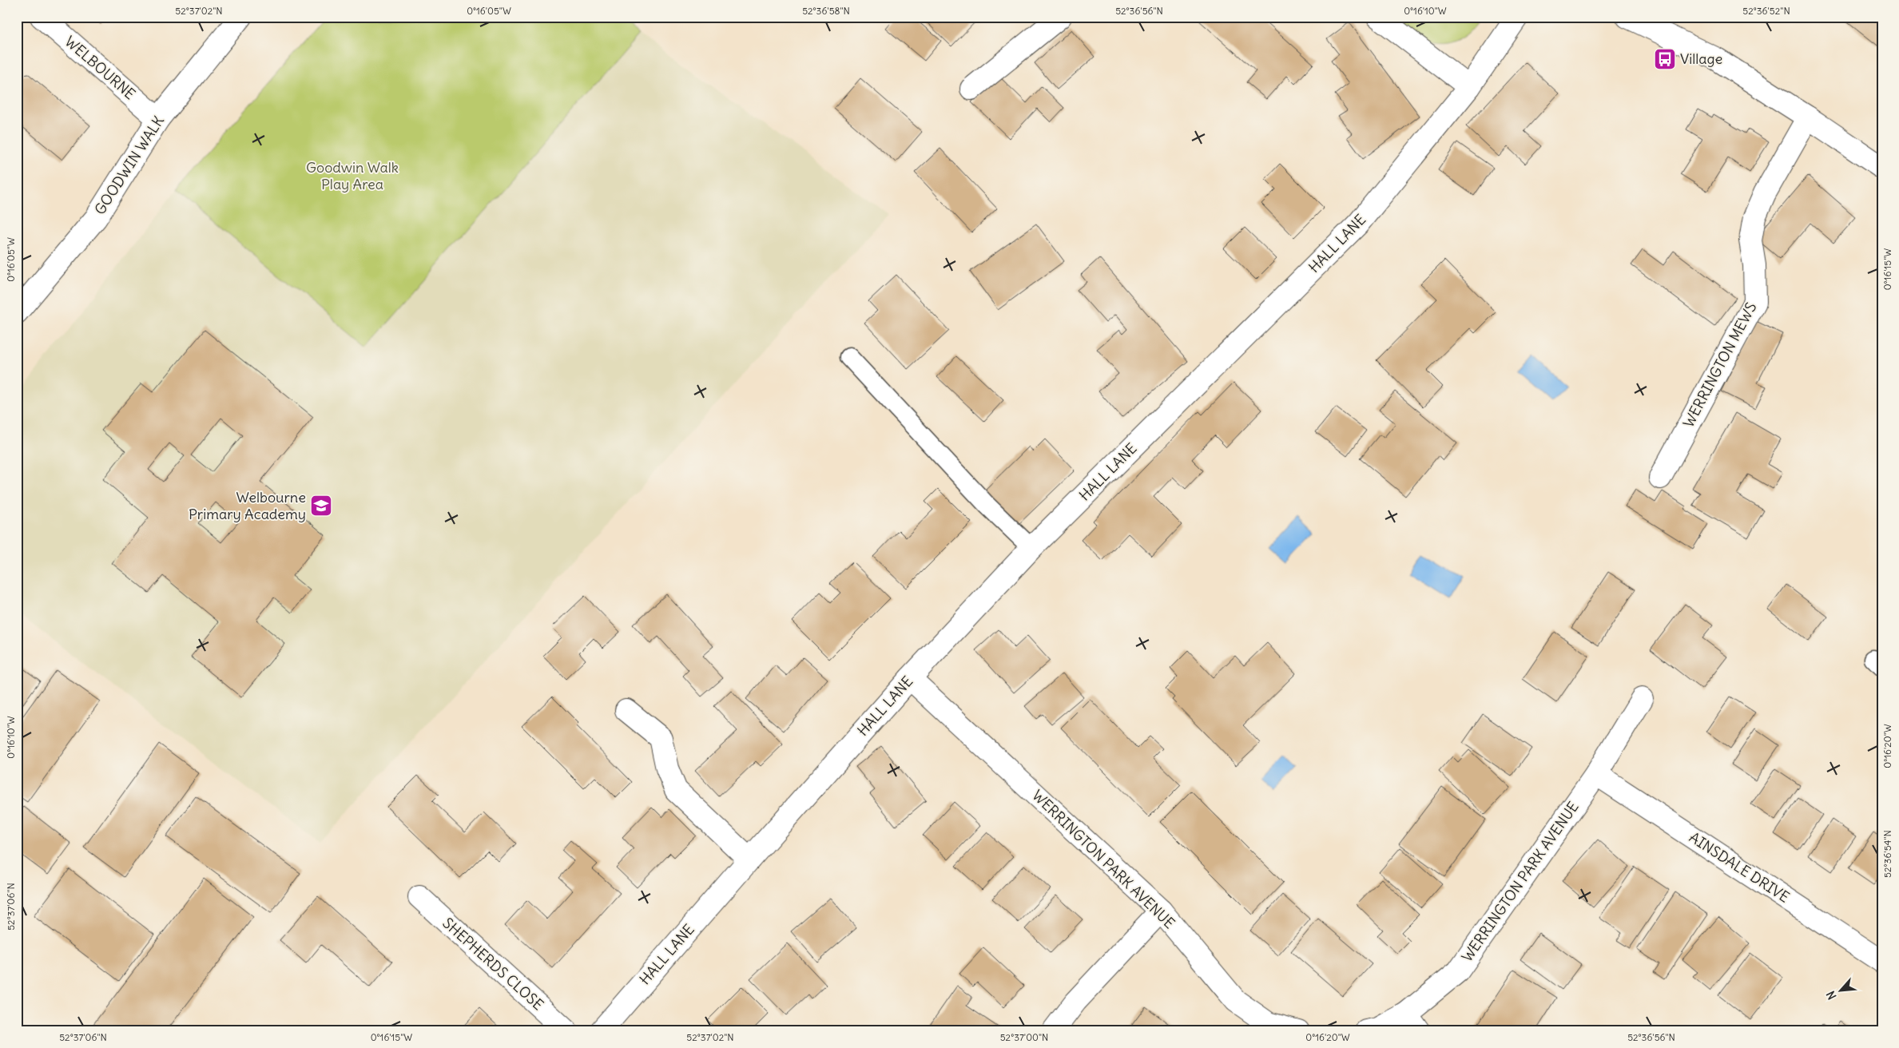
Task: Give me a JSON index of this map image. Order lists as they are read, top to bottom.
{
  "streets": {
    "street": [
      "WELBOURNE",
      "GOODWIN WALK",
      "HALL LANE",
      "WERRINGTON MEWS",
      "WERRINGTON PARK AVENUE",
      "AINSDALE DRIVE",
      "SHEPHERDS CLOSE"
    ]
  },
  "crossings": [
    ["WELBOURNE", "GOODWIN WALK"],
    ["HALL LANE", "WERRINGTON PARK AVENUE"],
    ["WERRINGTON PARK AVENUE", "AINSDALE DRIVE"]
  ],
  "parks": ["Goodwin Walk Play Area"],
  "places": {
    "bus stop": ["Village"],
    "school or university": ["Welbourne Primary Academy"]
  },
  "north": "bottom left",
  "coordinates": [
    "52°37'02\"N",
    "0°16'05\"W",
    "52°36'58\"N",
    "52°36'56\"N",
    "0°16'10\"W",
    "52°36'52\"N",
    "0°16'15\"W",
    "0°16'20\"W",
    "52°36'54\"N",
    "52°37'06\"N",
    "52°37'00\"N"
  ]
}
